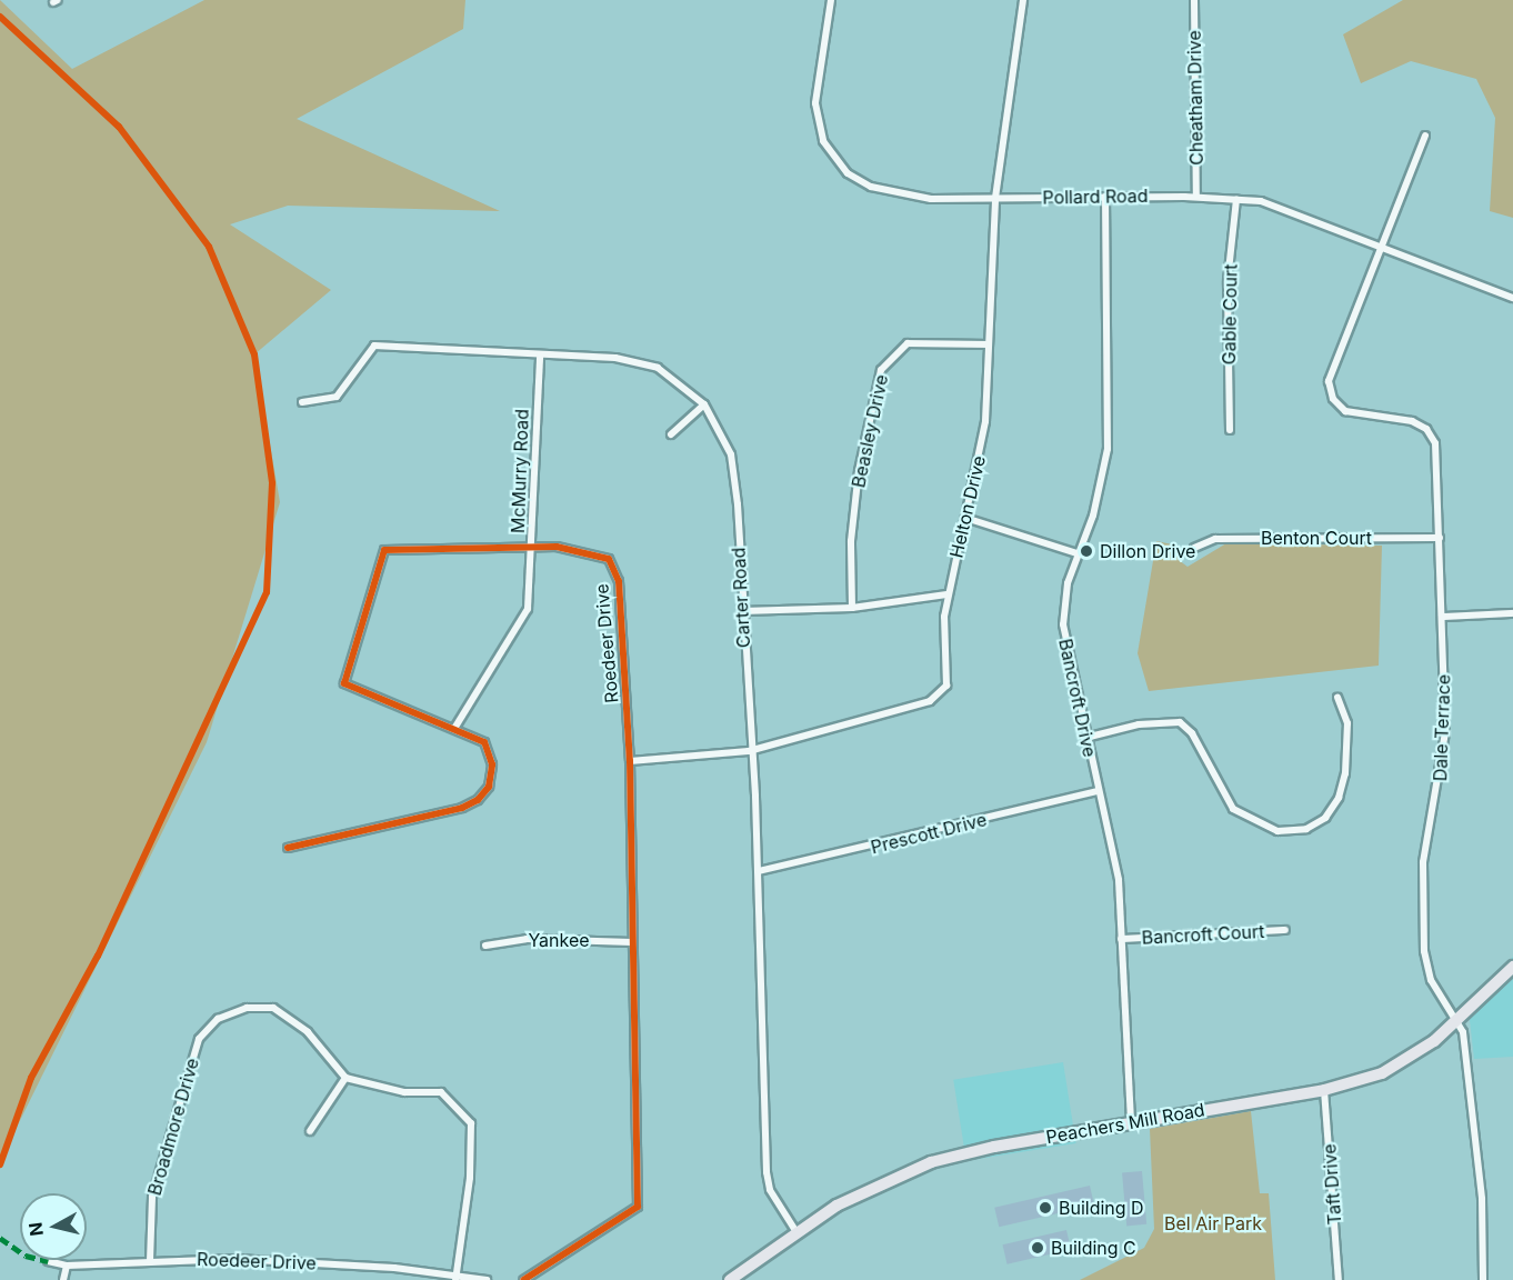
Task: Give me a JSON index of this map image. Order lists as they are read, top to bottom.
{
  "streets": {
    "main road": ["Peachers Mill Road"],
    "street": [
      "Cheatham Drive",
      "Pollard Road",
      "Gable Court",
      "Beasley Drive",
      "McMurry Road",
      "Helton Drive",
      "Benton Court",
      "Carter Road",
      "Roedeer Drive",
      "Bancroft Drive",
      "Dale Terrace",
      "Prescott Drive",
      "Bancroft Court",
      "Yankee",
      "Broadmore Drive",
      "Taft Drive"
    ]
  },
  "crossings": [
    ["Cheatham Drive", "Pollard Road"],
    ["Pollard Road", "Gable Court"],
    ["Pollard Road", "Helton Drive"],
    ["Pollard Road", "Bancroft Drive"],
    ["Pollard Road", "Dale Terrace"],
    ["Beasley Drive", "Helton Drive"],
    ["McMurry Road", "Carter Road"],
    ["McMurry Road", "Roedeer Drive"],
    ["Helton Drive", "Carter Road"],
    ["Helton Drive", "Roedeer Drive"],
    ["Benton Court", "Dale Terrace"],
    ["Carter Road", "Prescott Drive"],
    ["Carter Road", "Peachers Mill Road"],
    ["Roedeer Drive", "Yankee"],
    ["Roedeer Drive", "Broadmore Drive"],
    ["Bancroft Drive", "Prescott Drive"],
    ["Bancroft Drive", "Bancroft Court"],
    ["Bancroft Drive", "Peachers Mill Road"],
    ["Dale Terrace", "Peachers Mill Road"],
    ["Peachers Mill Road", "Taft Drive"]
  ],
  "parks": ["Bel Air Park"],
  "places": ["Dillon Drive", "Building D", "Building C"],
  "north": "left"
}
